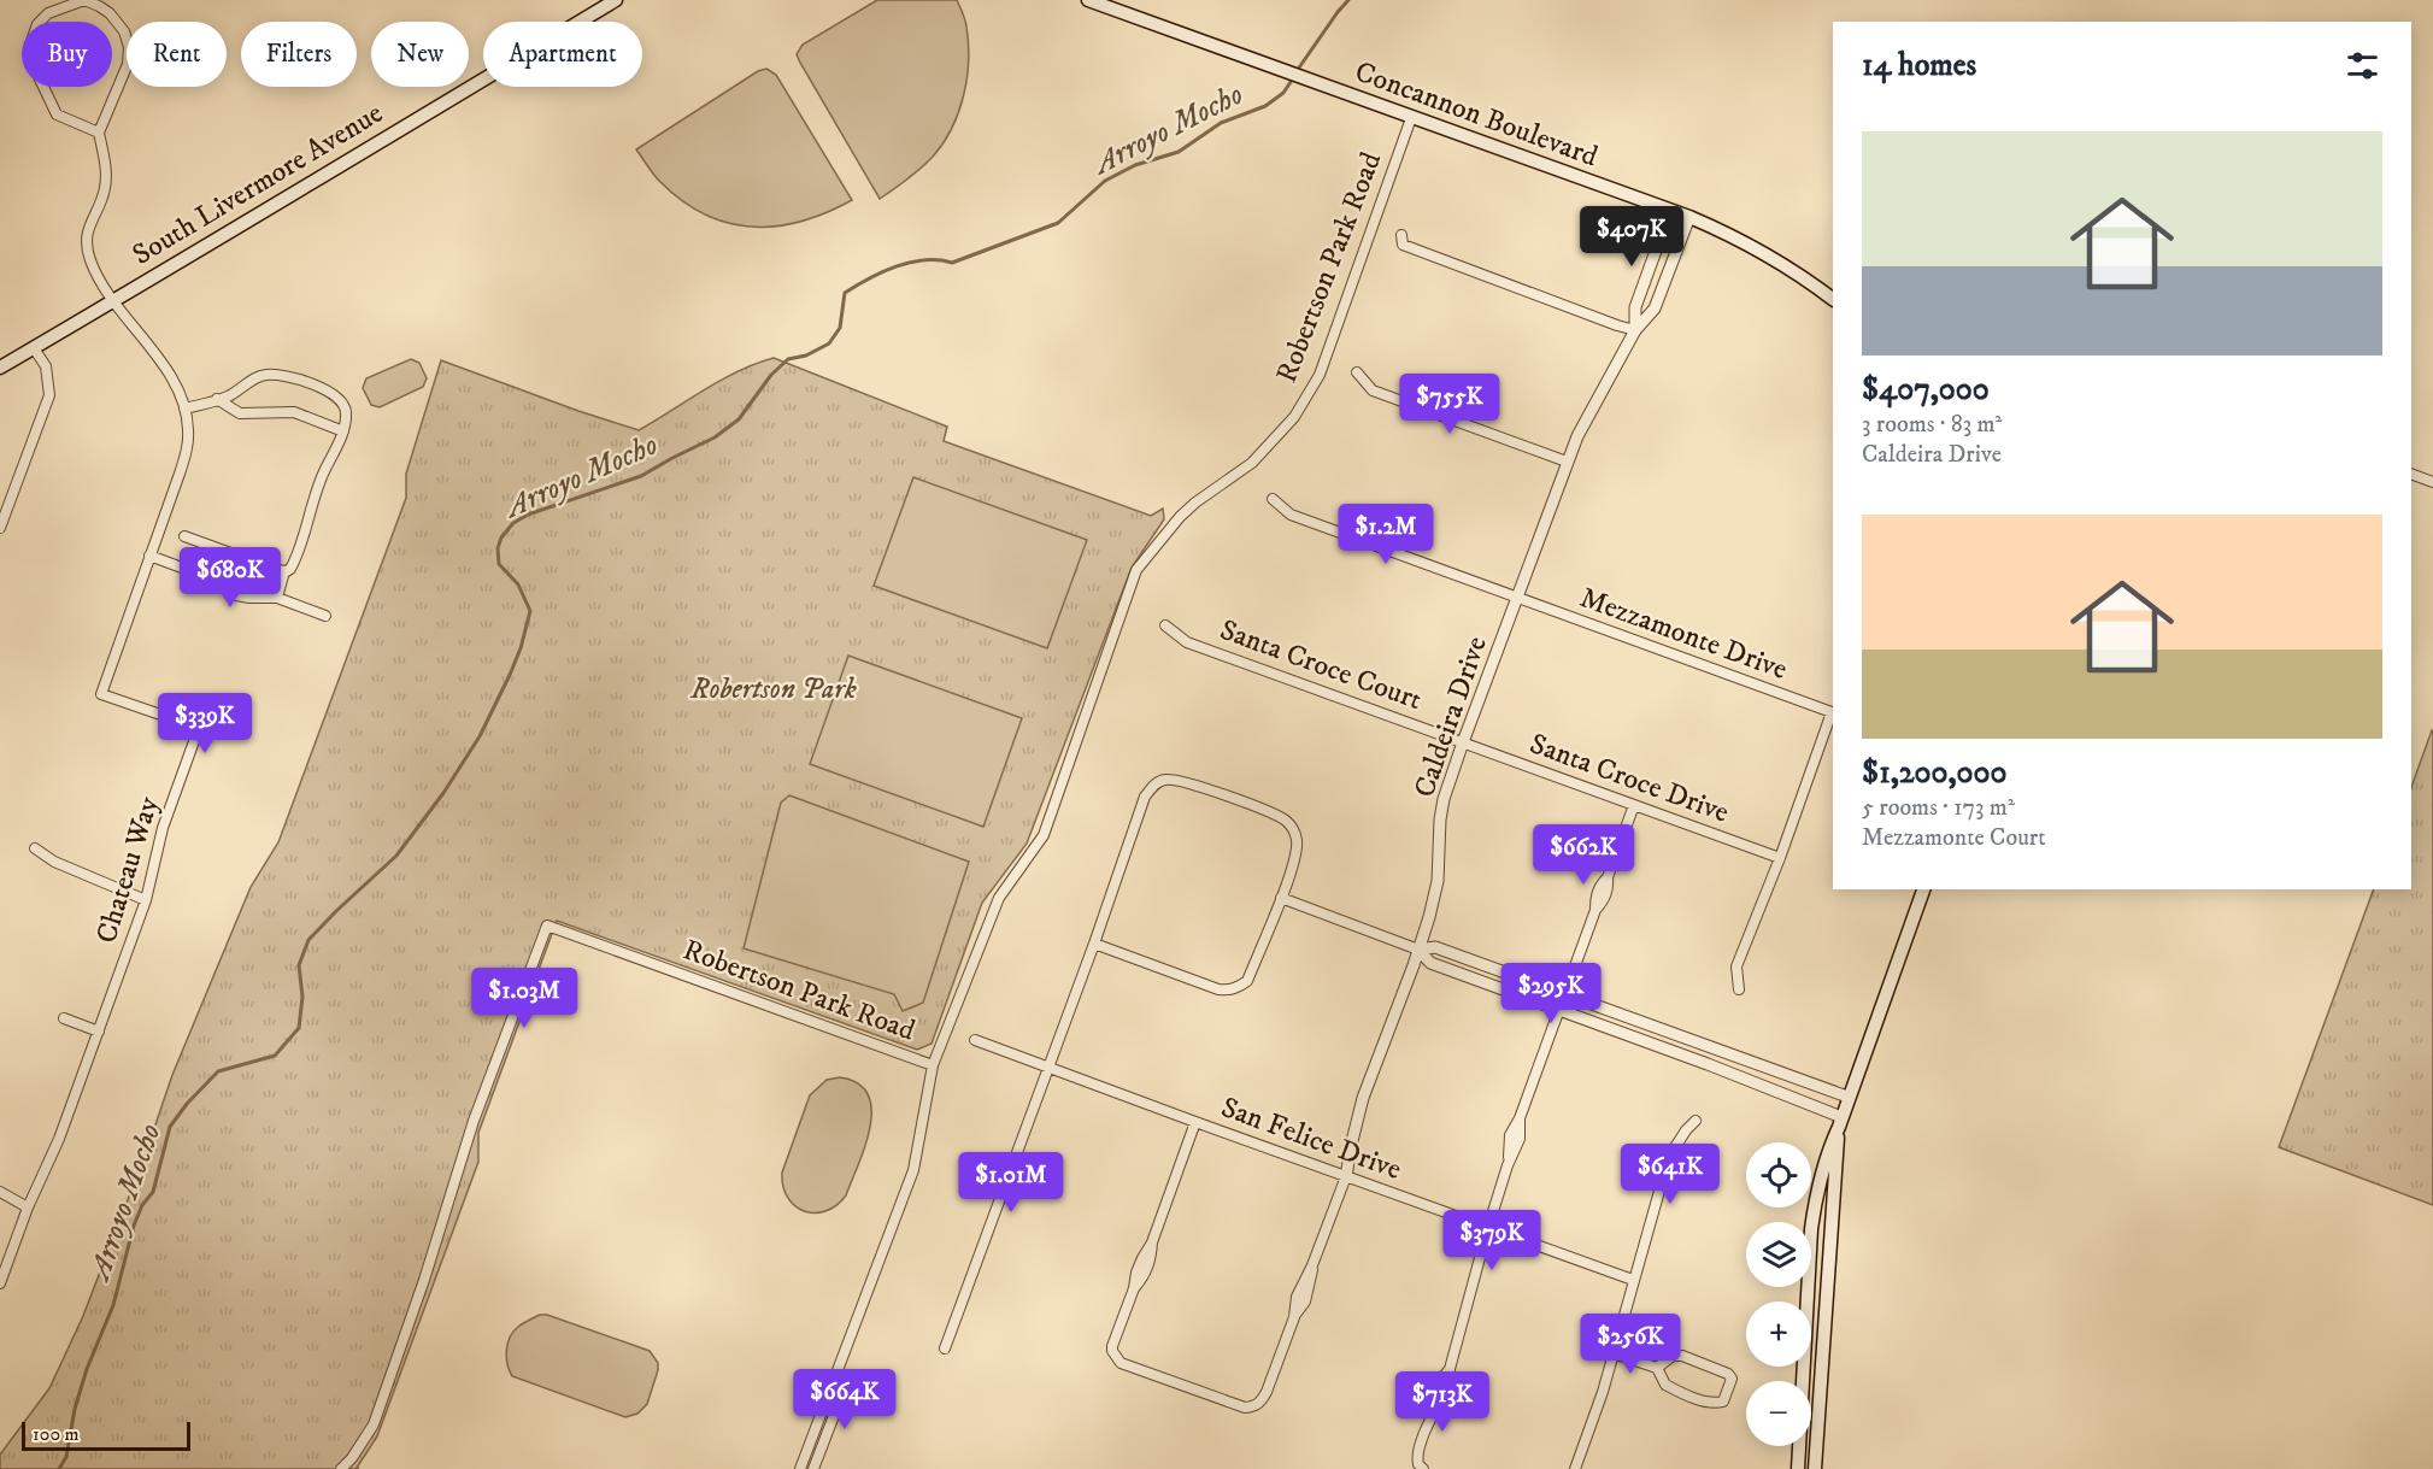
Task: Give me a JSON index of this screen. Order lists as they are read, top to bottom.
{
  "streets": {
    "main road": ["Concannon Boulevard", "South Livermore Avenue"],
    "street": [
      "Robertson Park Road",
      "Mezzamonte Drive",
      "Santa Croce Court",
      "Caldeira Drive",
      "Santa Croce Drive",
      "Chateau Way",
      "San Felice Drive"
    ]
  },
  "crossings": [
    ["Concannon Boulevard", "Robertson Park Road"],
    ["Concannon Boulevard", "Caldeira Drive"],
    ["South Livermore Avenue", "Chateau Way"],
    ["Mezzamonte Drive", "Caldeira Drive"],
    ["Mezzamonte Drive", "Santa Croce Drive"],
    ["Santa Croce Court", "Caldeira Drive"],
    ["Santa Croce Court", "Santa Croce Drive"],
    ["Caldeira Drive", "Santa Croce Drive"],
    ["Caldeira Drive", "San Felice Drive"]
  ],
  "water": ["Arroyo Mocho"],
  "parks": ["Robertson Park"],
  "scale_bar": "100 m",
  "page": {
    "chip": [
      "Buy",
      "Rent",
      "Filters",
      "New",
      "Apartment"
    ],
    "heading": "14 homes",
    "list": [
      {
        "name": "$407,000",
        "note": "3 rooms · 83 m² · Caldeira Drive"
      },
      {
        "name": "$1,200,000",
        "note": "5 rooms · 173 m² · Mezzamonte Court"
      }
    ],
    "price": [
      "$407K",
      "$755K",
      "$1.2M",
      "$680K",
      "$339K",
      "$662K",
      "$295K",
      "$1.03M",
      "$641K",
      "$1.01M",
      "$379K",
      "$256K",
      "$664K",
      "$713K"
    ],
    "map_buttons": ["+", "−"],
    "scale": "100 m"
  }
}
